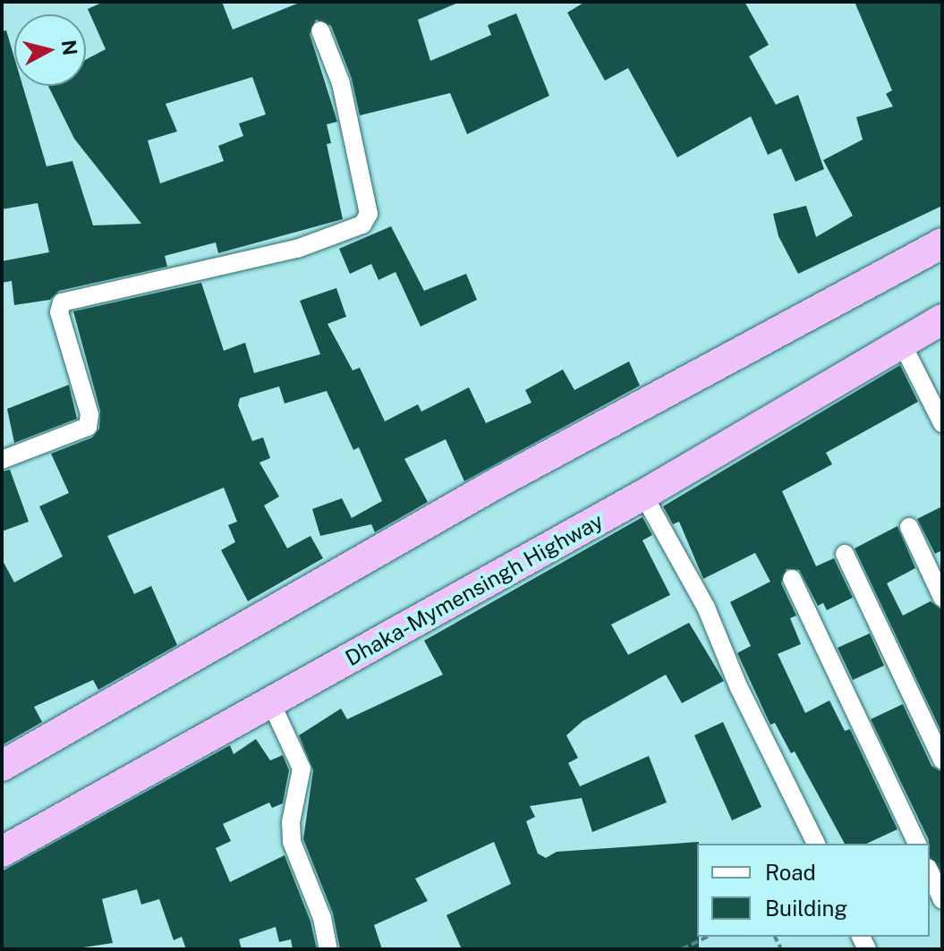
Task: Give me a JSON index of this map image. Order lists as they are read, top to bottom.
{
  "streets": {
    "highway": ["Dhaka-Mymensingh Highway"]
  },
  "legend": ["Road", "Building"],
  "north": "right"
}
